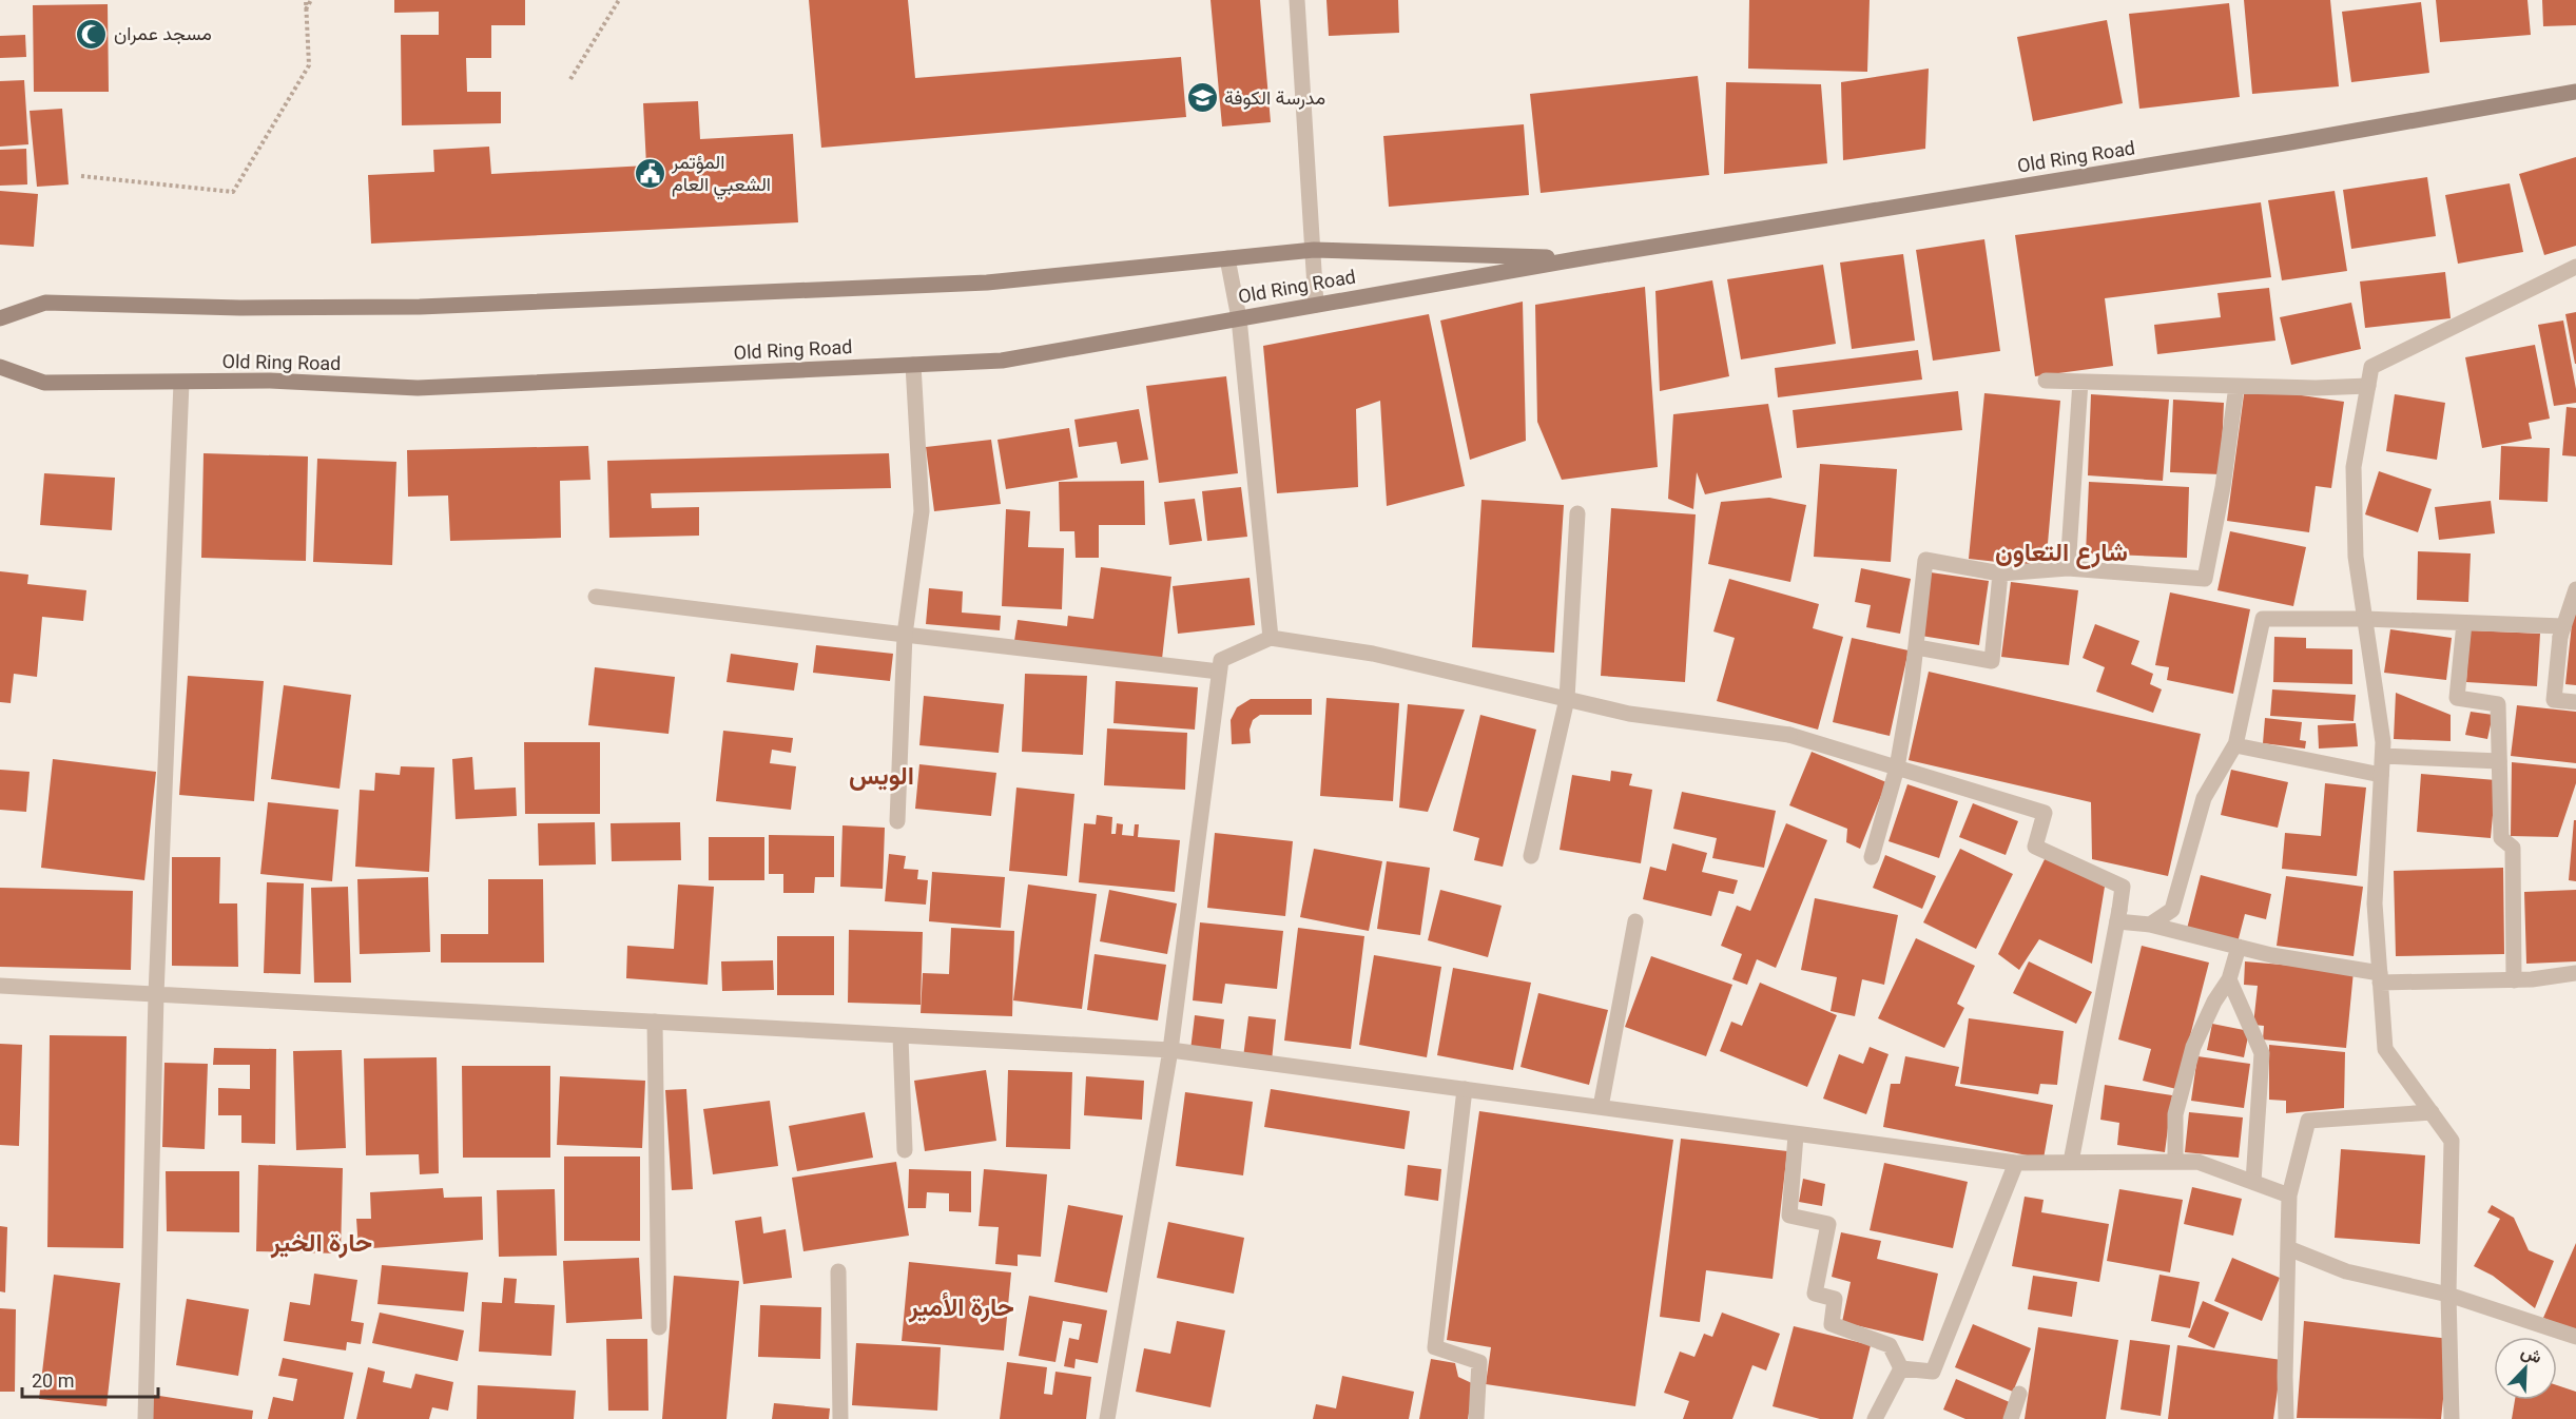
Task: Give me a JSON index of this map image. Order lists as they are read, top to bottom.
{
  "streets": {
    "street": ["Old Ring Road"]
  },
  "districts": [
    "شارع التعاون",
    "الويس",
    "حارة الخير",
    "حارة الأمير"
  ],
  "places": {
    "mosque": ["مسجد عمران"],
    "school or university": ["مدرسة الكوفة"],
    "public building": ["المؤتمر الشعبي العام"]
  },
  "scale_bar": "20 m",
  "north": "top right"
}
